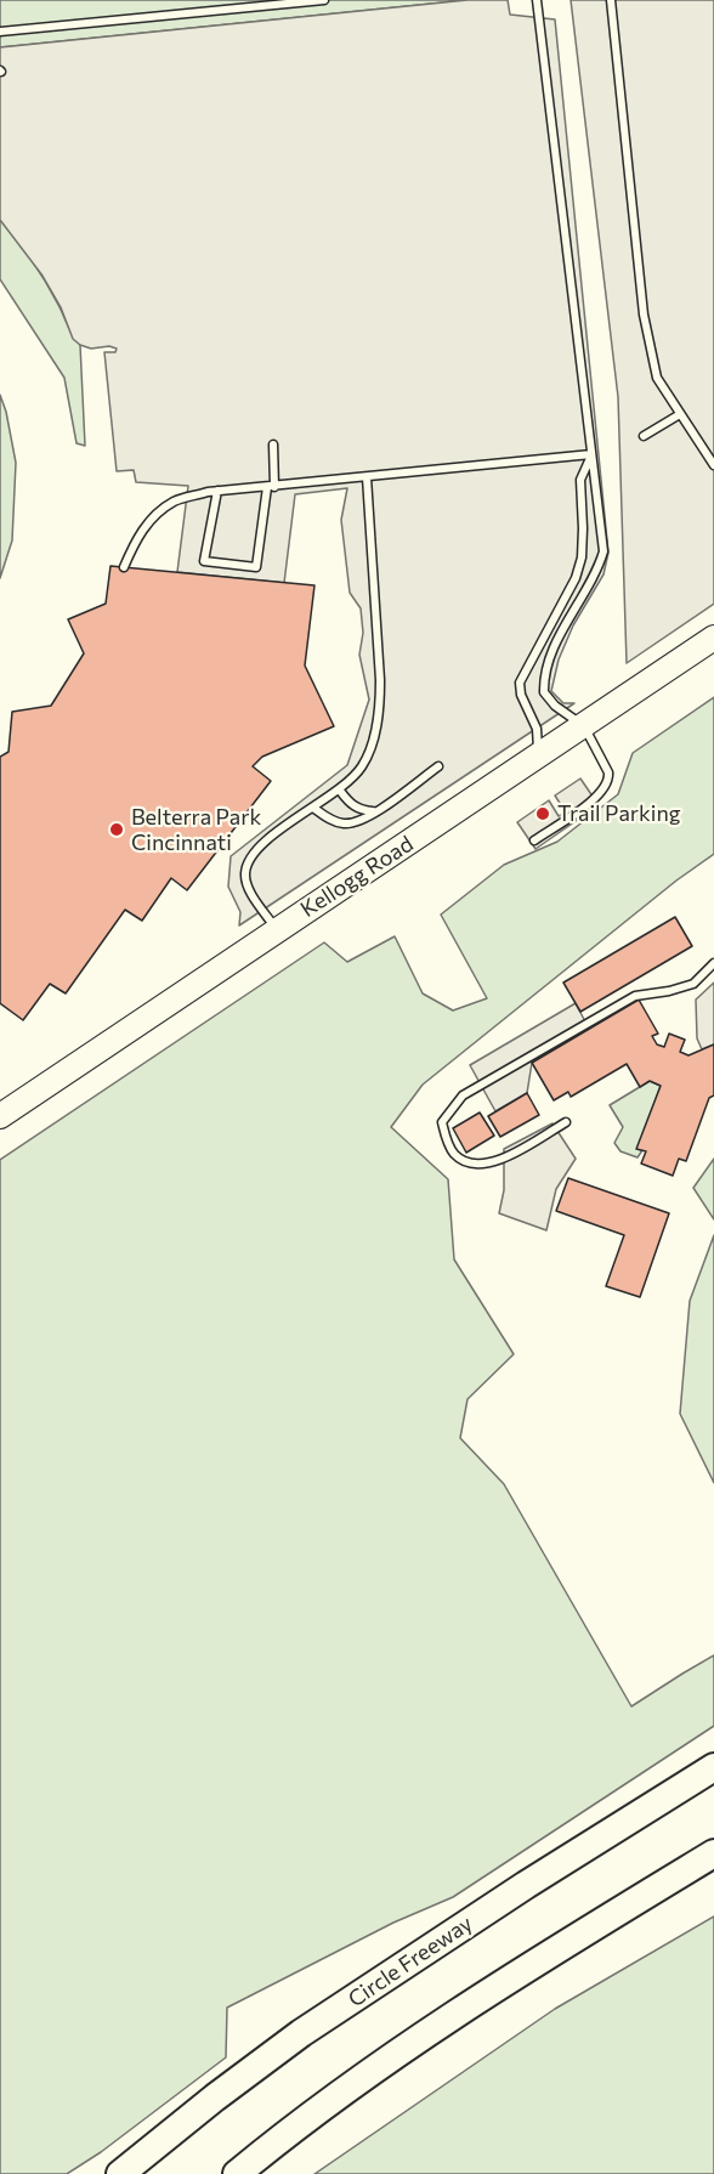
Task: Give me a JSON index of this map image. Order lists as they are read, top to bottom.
{
  "streets": {
    "highway": ["Circle Freeway"],
    "main road": ["Kellogg Road"]
  },
  "places": ["Trail Parking", "Belterra Park Cincinnati"]
}
